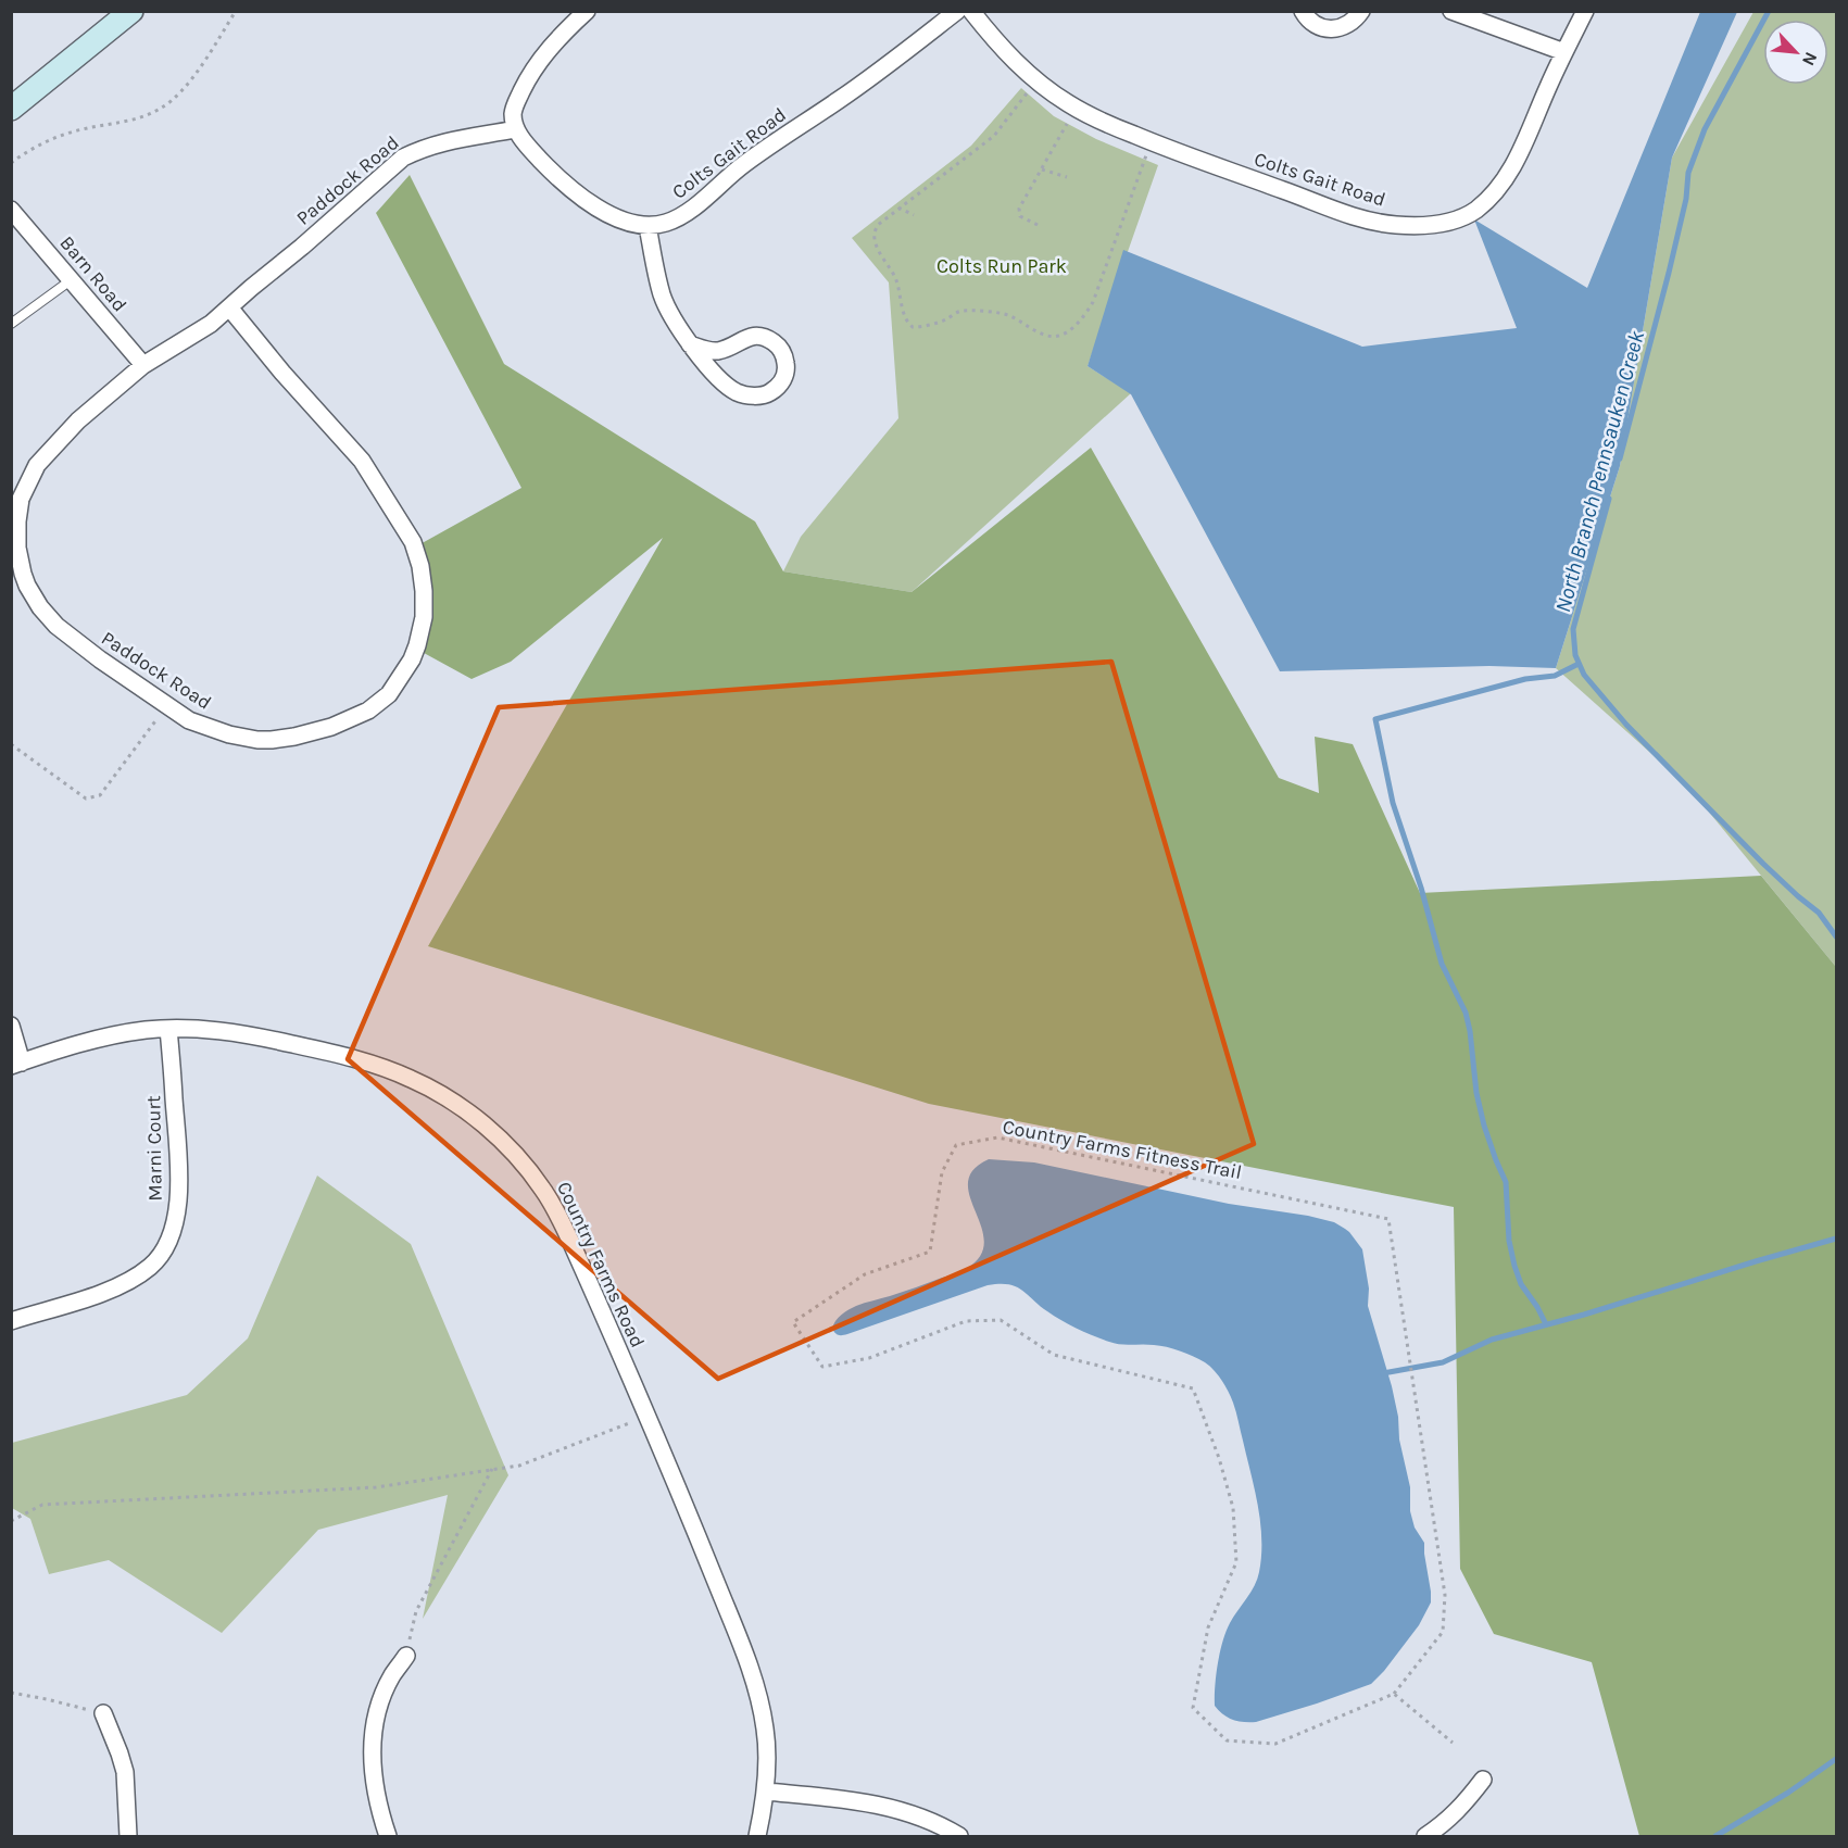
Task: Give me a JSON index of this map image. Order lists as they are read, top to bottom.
{
  "streets": {
    "street": [
      "Colts Gait Road",
      "Paddock Road",
      "Barn Road",
      "Marni Court",
      "Country Farms Road"
    ],
    "path": ["Country Farms Fitness Trail"]
  },
  "crossings": [
    ["Paddock Road", "Barn Road"],
    ["Marni Court", "Country Farms Road"]
  ],
  "water": ["North Branch Pennsauken Creek"],
  "parks": ["Colts Run Park"],
  "north": "bottom right"
}
